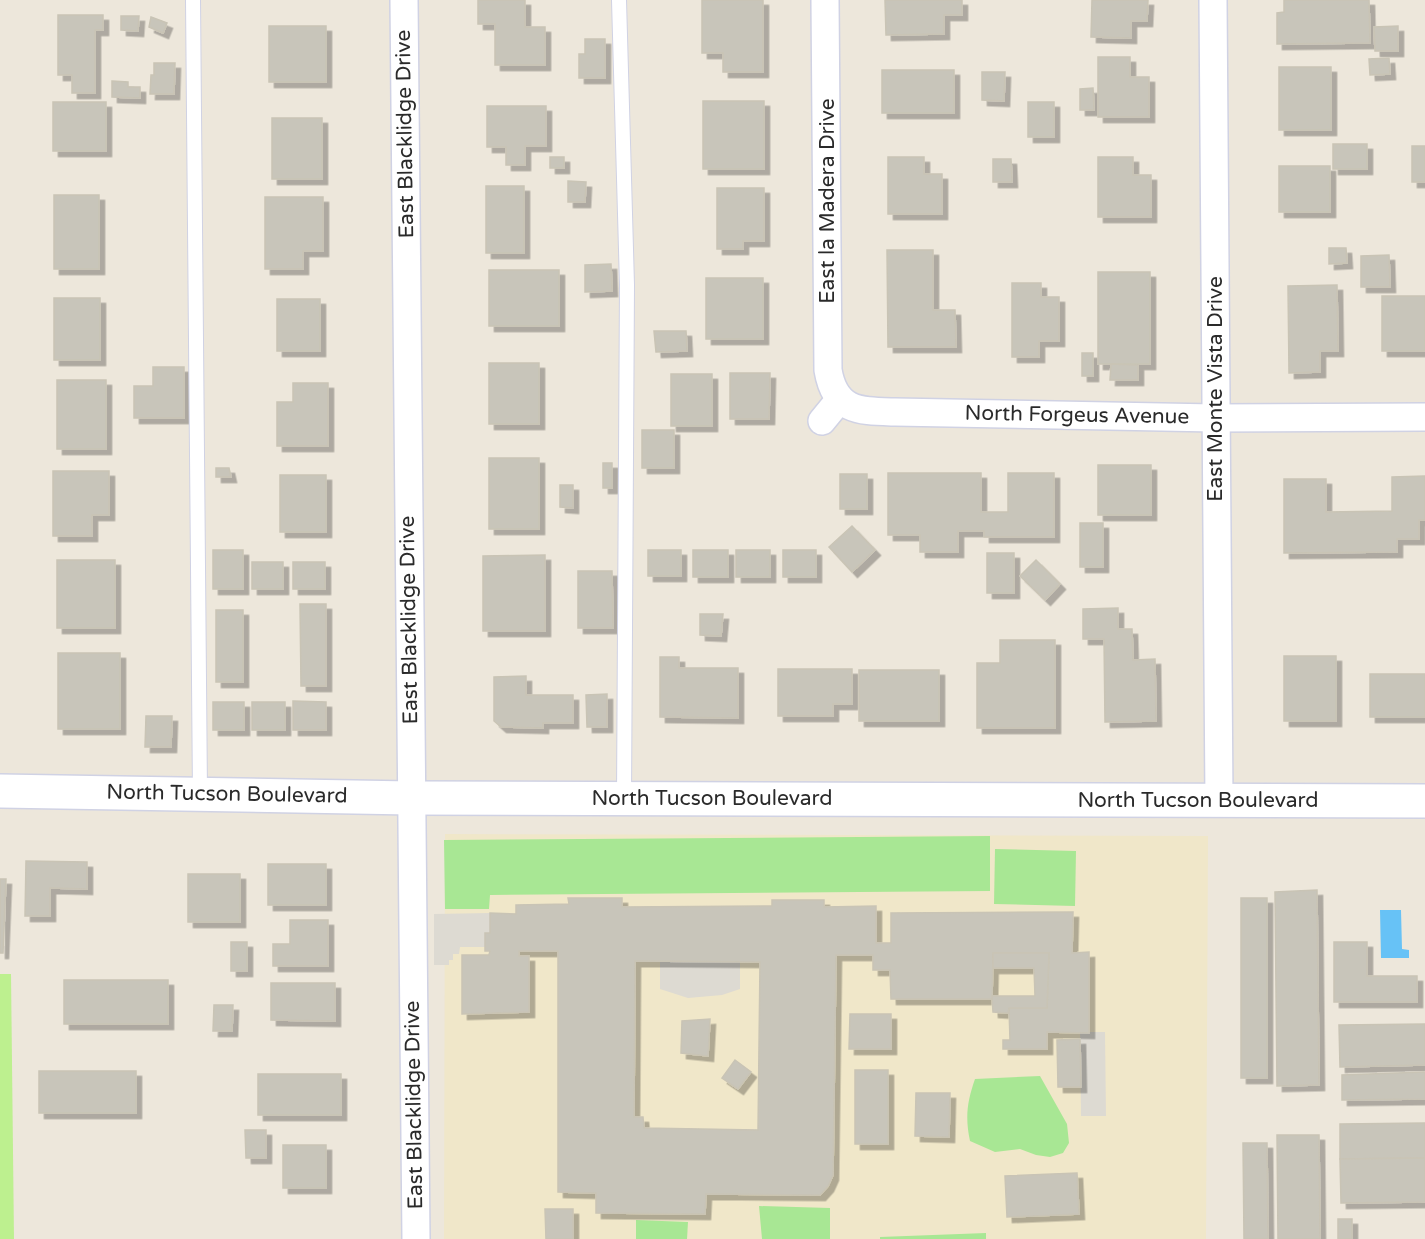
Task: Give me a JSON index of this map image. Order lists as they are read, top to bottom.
{
  "streets": {
    "main road": ["North Tucson Boulevard"],
    "street": [
      "East Blacklidge Drive",
      "East la Madera Drive",
      "East Monte Vista Drive",
      "North Forgeus Avenue"
    ]
  },
  "crossings": [
    ["East Blacklidge Drive", "North Tucson Boulevard"],
    ["East la Madera Drive", "North Forgeus Avenue"],
    ["East Monte Vista Drive", "North Forgeus Avenue"],
    ["East Monte Vista Drive", "North Tucson Boulevard"]
  ]
}
